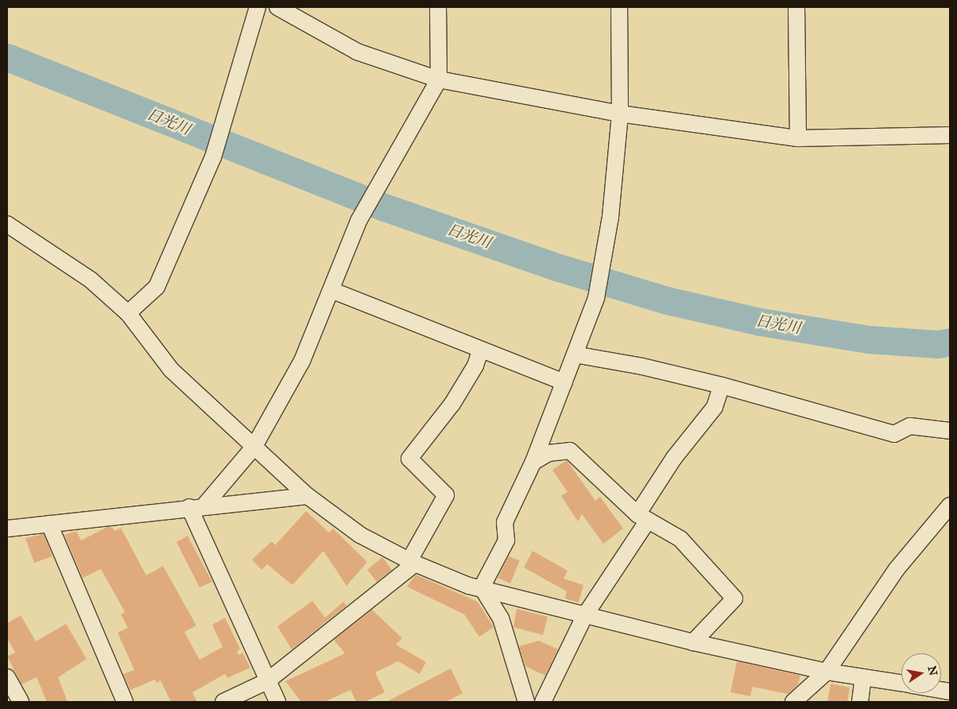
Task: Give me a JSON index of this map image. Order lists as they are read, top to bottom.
{
  "water": ["日光川"],
  "north": "right"
}
